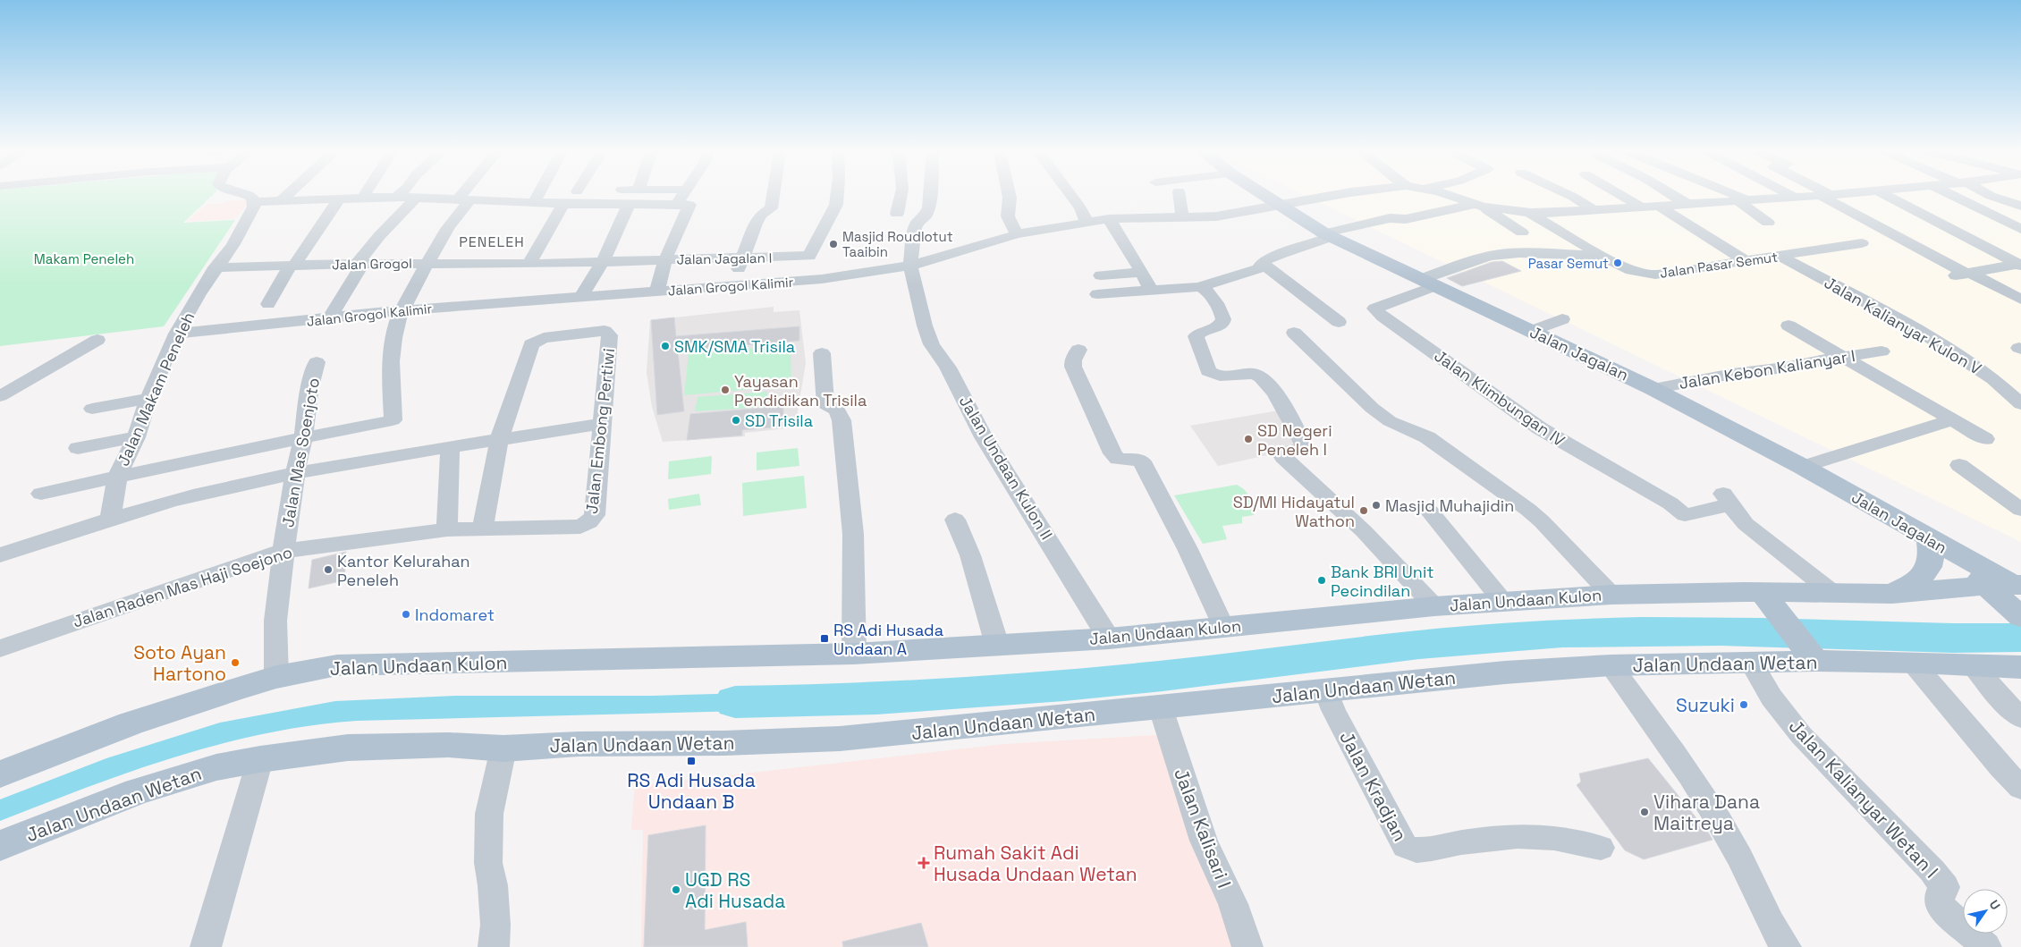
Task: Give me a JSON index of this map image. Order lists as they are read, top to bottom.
{
  "streets": {
    "main road": ["Jalan Jagalan", "Jalan Undaan Kulon", "Jalan Undaan Wetan"],
    "street": [
      "Jalan Jagalan I",
      "Jalan Grogol",
      "Jalan Pasar Semut",
      "Jalan Grogol Kalimir",
      "Jalan Kalianyar Kulon V",
      "Jalan Kebon Kalianyar I",
      "Jalan Makam Peneleh",
      "Jalan Klimbungan IV",
      "Jalan Embong Pertiwi",
      "Jalan Mas Soenjoto",
      "Jalan Undaan Kulon II",
      "Jalan Raden Mas Haji Soejono",
      "Jalan Kradjan",
      "Jalan Kalianyar Wetan I",
      "Jalan Kalisari I"
    ]
  },
  "crossings": [
    ["Jalan Jagalan I", "Jalan Grogol"],
    ["Jalan Grogol", "Jalan Makam Peneleh"],
    ["Jalan Pasar Semut", "Jalan Kalianyar Kulon V"],
    ["Jalan Pasar Semut", "Jalan Jagalan"],
    ["Jalan Pasar Semut", "Jalan Klimbungan IV"],
    ["Jalan Grogol Kalimir", "Jalan Jagalan"],
    ["Jalan Grogol Kalimir", "Jalan Makam Peneleh"],
    ["Jalan Grogol Kalimir", "Jalan Undaan Kulon II"],
    ["Jalan Jagalan", "Jalan Kebon Kalianyar I"],
    ["Jalan Jagalan", "Jalan Klimbungan IV"],
    ["Jalan Jagalan", "Jalan Undaan Kulon"],
    ["Jalan Klimbungan IV", "Jalan Undaan Kulon"],
    ["Jalan Embong Pertiwi", "Jalan Raden Mas Haji Soejono"],
    ["Jalan Mas Soenjoto", "Jalan Raden Mas Haji Soejono"],
    ["Jalan Mas Soenjoto", "Jalan Undaan Kulon"],
    ["Jalan Undaan Kulon II", "Jalan Undaan Kulon"],
    ["Jalan Undaan Wetan", "Jalan Kradjan"],
    ["Jalan Undaan Wetan", "Jalan Kalianyar Wetan I"],
    ["Jalan Undaan Wetan", "Jalan Kalisari I"]
  ],
  "districts": ["PENELEH"],
  "parks": ["Makam Peneleh"],
  "places": {
    "other": [
      "Masjid Roudlotut Taaibin",
      "Pasar Semut",
      "SMK/SMA Trisila",
      "Yayasan Pendidikan Trisila",
      "SD Trisila",
      "SD Negeri Peneleh I",
      "Masjid Muhajidin",
      "SD/MI Hidayatul Wathon",
      "Kantor Kelurahan Peneleh",
      "Bank BRI Unit Pecindilan",
      "Indomaret",
      "Soto Ayan Hartono",
      "Suzuki",
      "Vihara Dana Maitreya",
      "UGD RS Adi Husada"
    ],
    "transit": ["RS Adi Husada Undaan A", "RS Adi Husada Undaan B"],
    "health": ["Rumah Sakit Adi Husada Undaan Wetan"]
  },
  "north": "top right"
}
